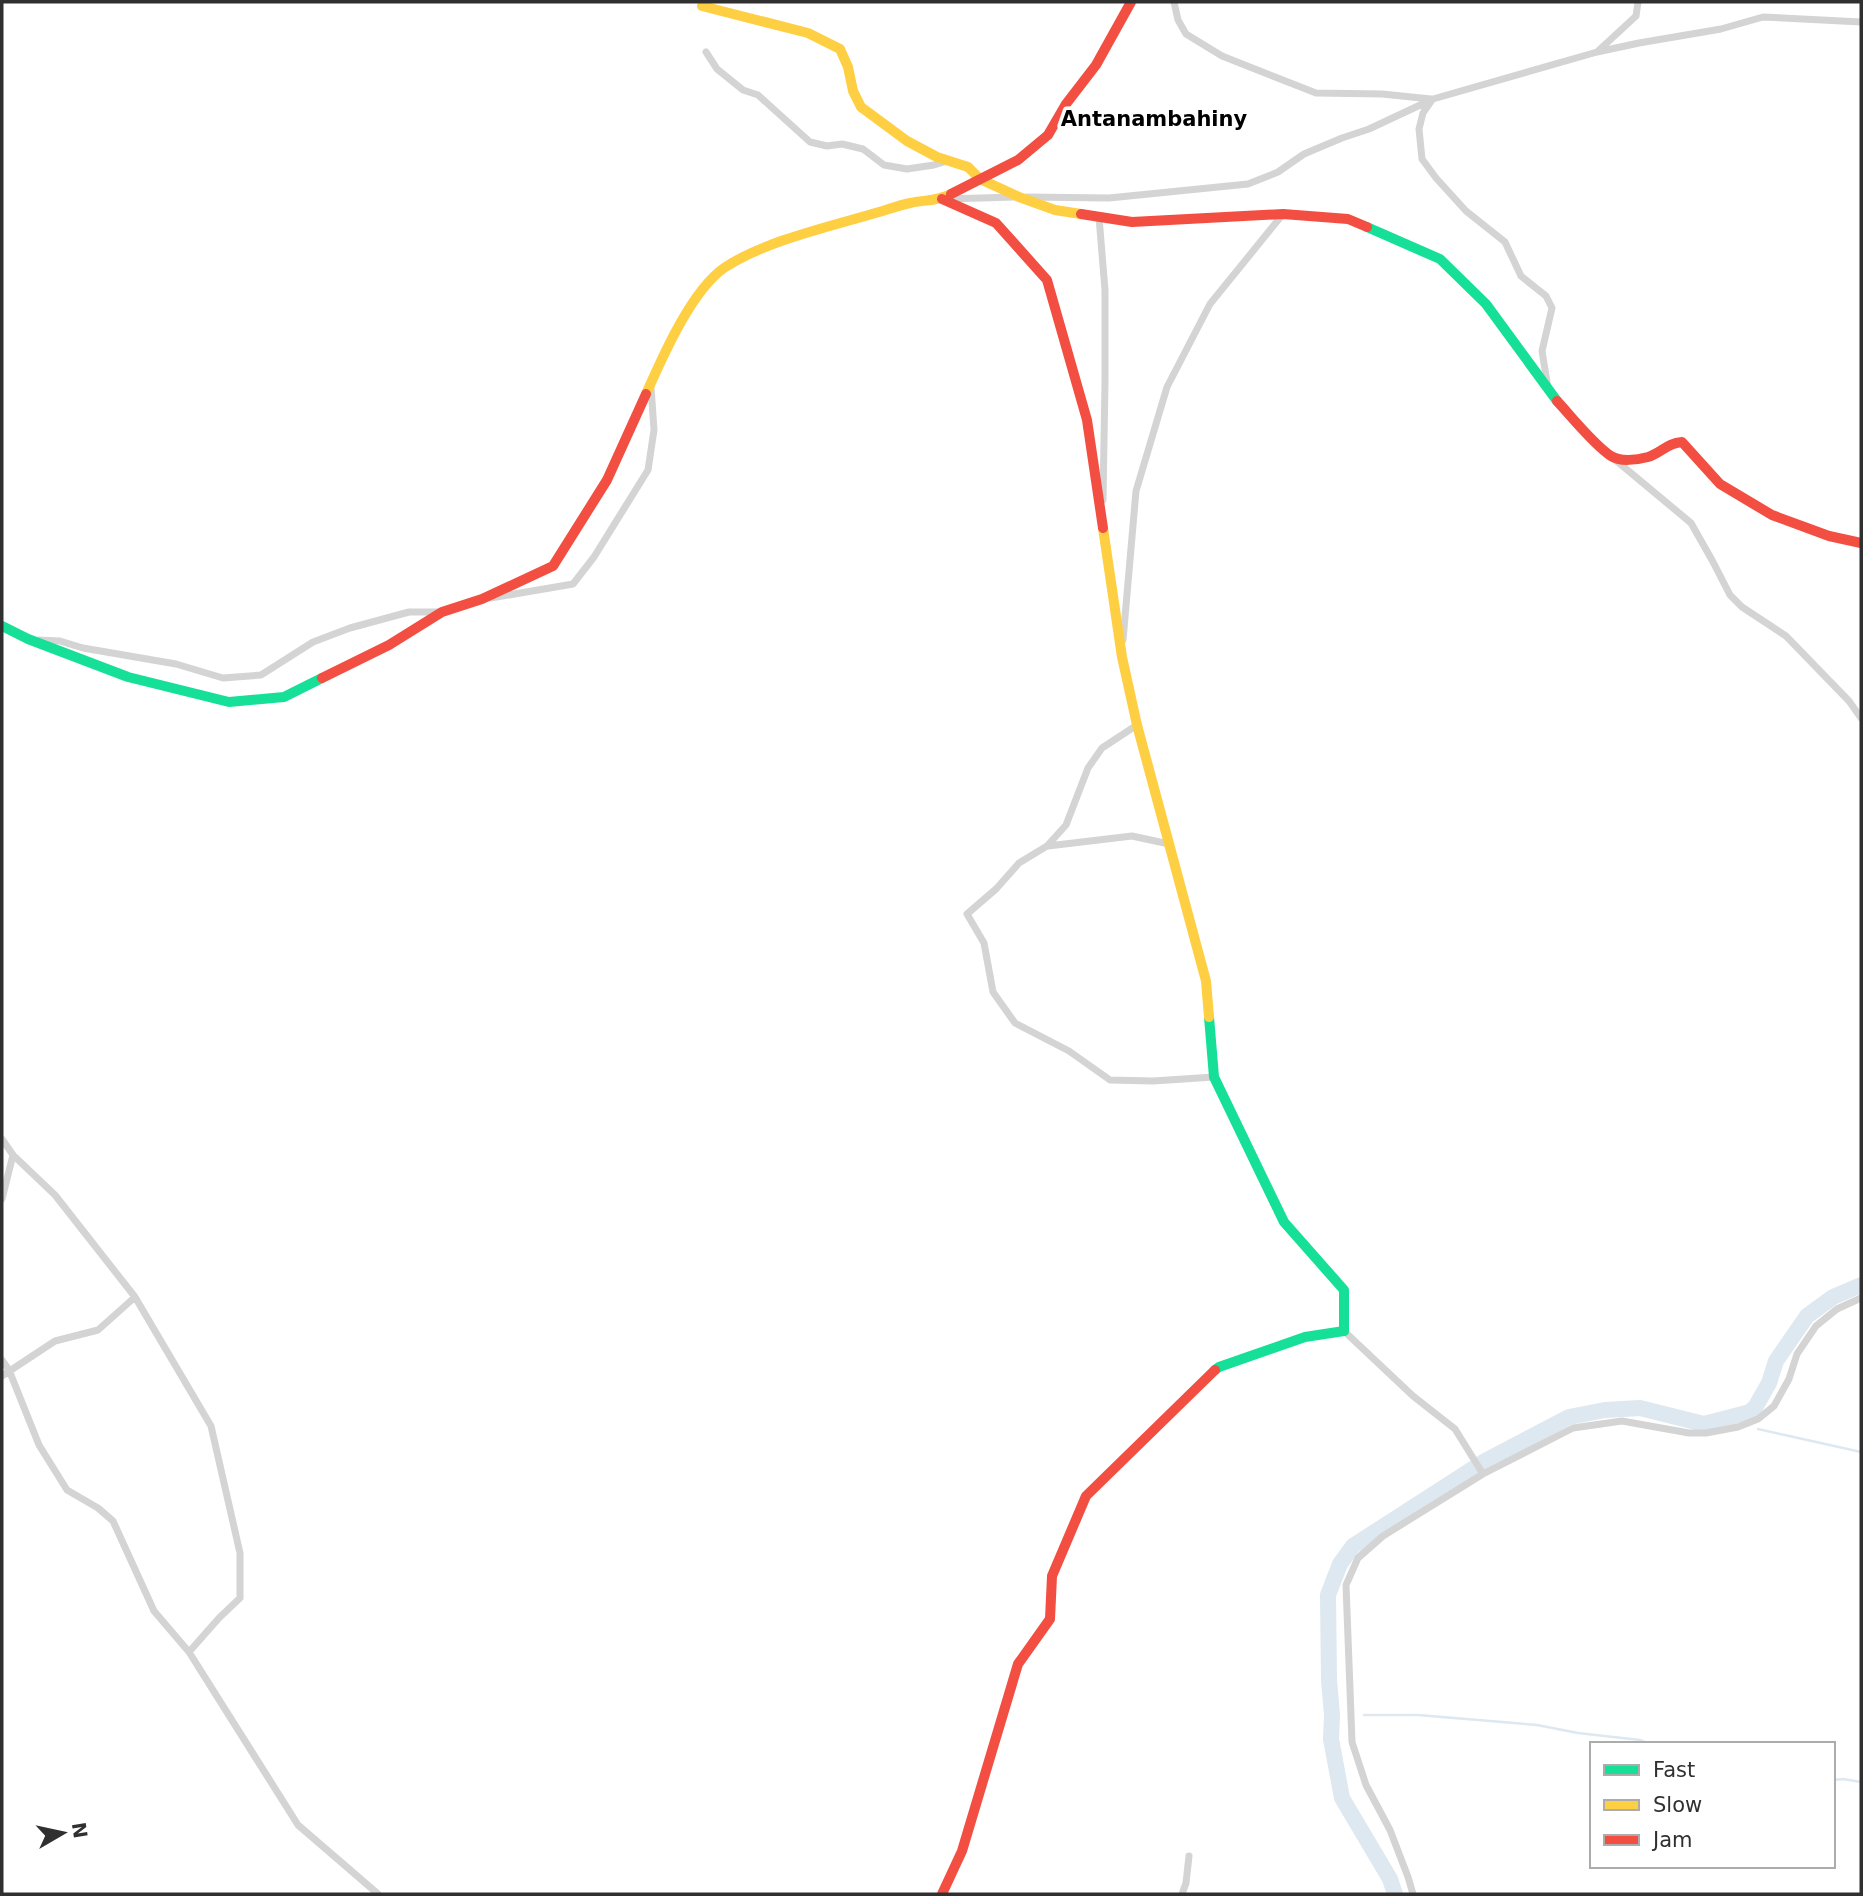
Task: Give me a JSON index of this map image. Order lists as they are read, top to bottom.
{
  "districts": ["Antanambahiny"],
  "legend": ["Fast", "Slow", "Jam"],
  "north": "right"
}
